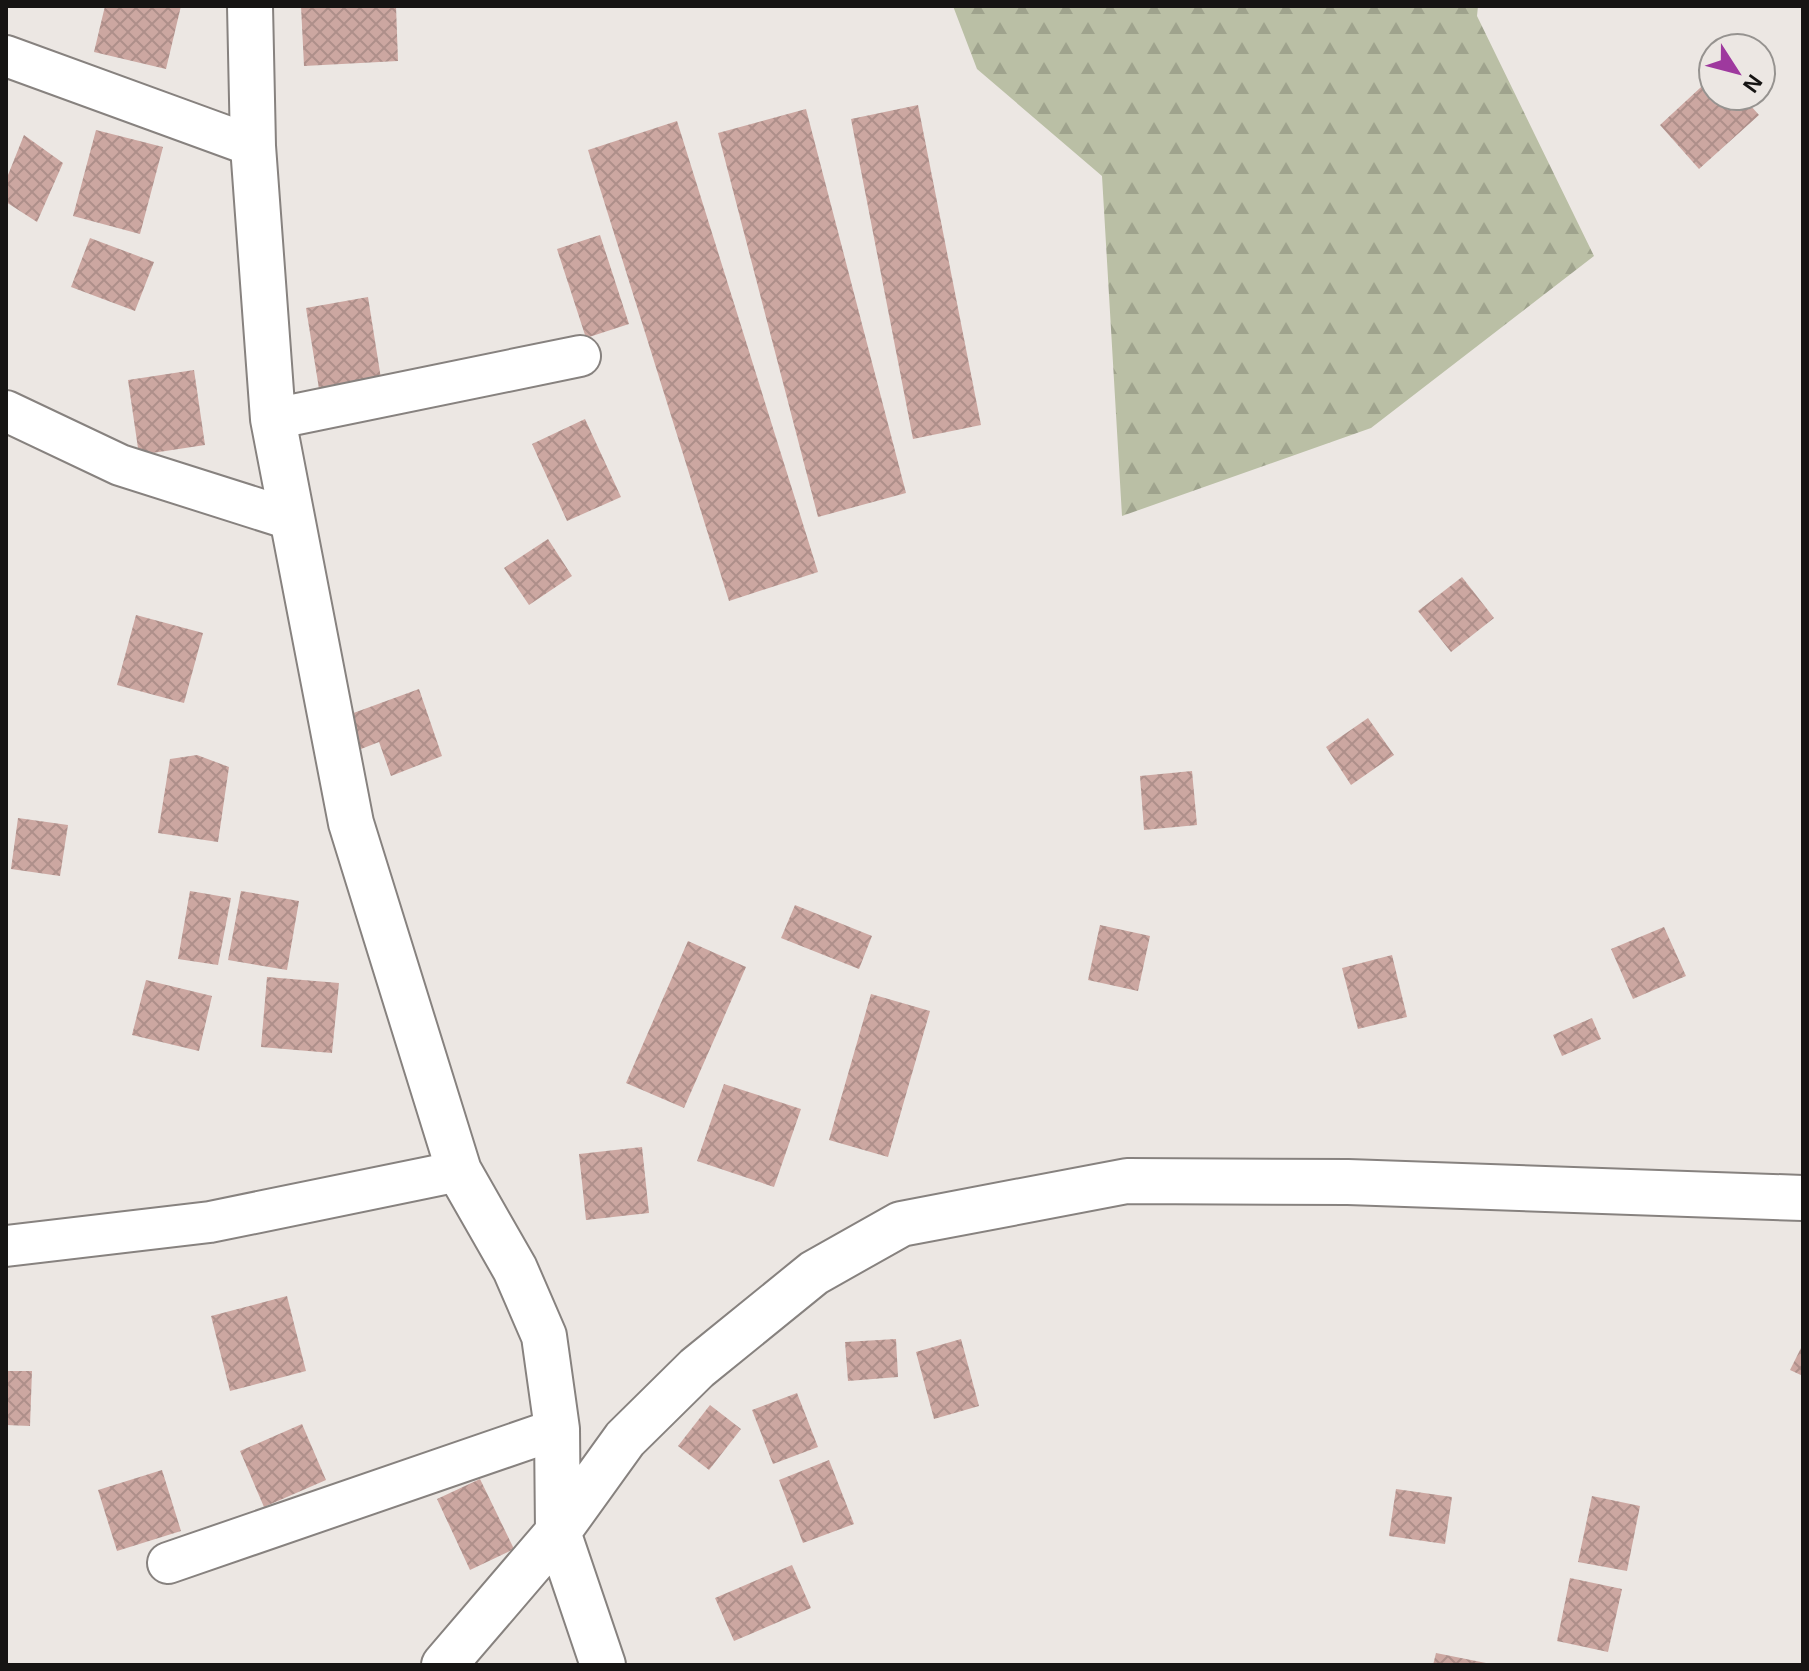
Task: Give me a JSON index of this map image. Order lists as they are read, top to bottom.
{
  "north": "bottom right"
}
